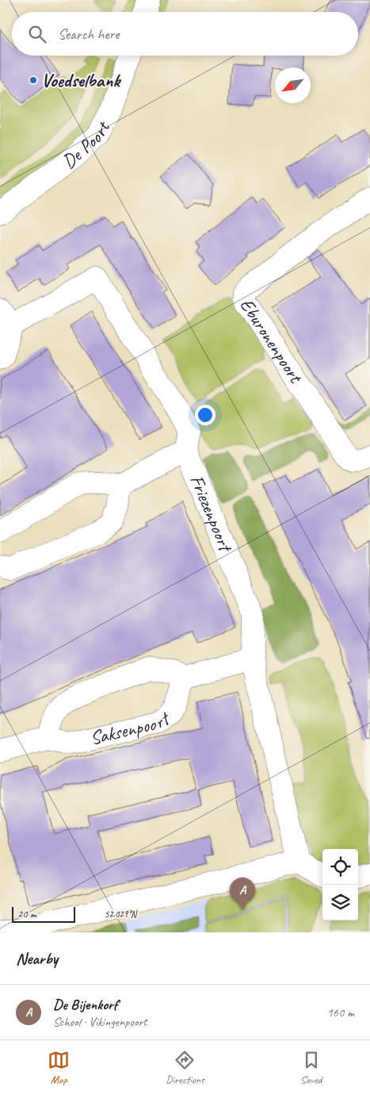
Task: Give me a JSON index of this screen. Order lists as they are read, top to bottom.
{
  "streets": {
    "street": [
      "De Poort",
      "Eburonenpoort",
      "Friezenpoort",
      "Saksenpoort"
    ]
  },
  "places": ["Voedselbank"],
  "scale_bar": "20 m",
  "north": "bottom left",
  "page": {
    "search": "Search here",
    "pins": "A",
    "scale": "20 m",
    "heading": "Nearby",
    "list": [
      {
        "mark": "A",
        "name": "De Bijenkorf",
        "note": "School · Vikingenpoort",
        "value": "160 m"
      }
    ],
    "nav": ["Map", "Directions", "Saved"]
  },
  "coordinates": ["52.029°N"]
}
